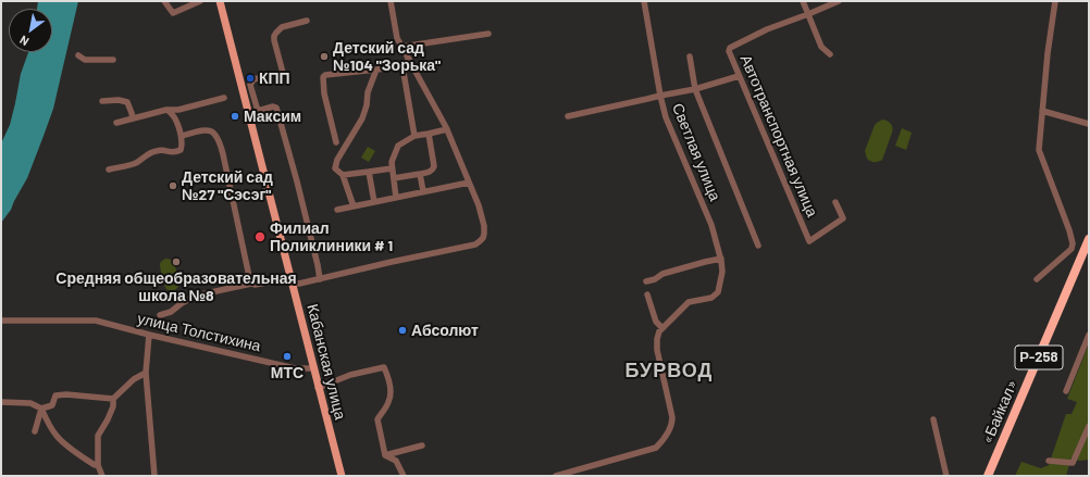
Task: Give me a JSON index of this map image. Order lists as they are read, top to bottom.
{
  "streets": {
    "highway": ["Р-258", "«Байкал»"],
    "main road": ["Кабанская улица"],
    "street": ["Автотранспортная улица", "Светлая улица", "улица Толстихина"]
  },
  "crossings": [
    ["улица Толстихина", "Кабанская улица"]
  ],
  "districts": ["БУРВОД"],
  "places": [
    "Детский сад №104 \"Зорька\"",
    "КПП",
    "Максим",
    "Детский сад №27 \"Сэсэг\"",
    "Филиал Поликлиники # 1",
    "Средняя общеобразовательная школа №8",
    "Абсолют",
    "МТС"
  ],
  "north": "bottom left"
}
